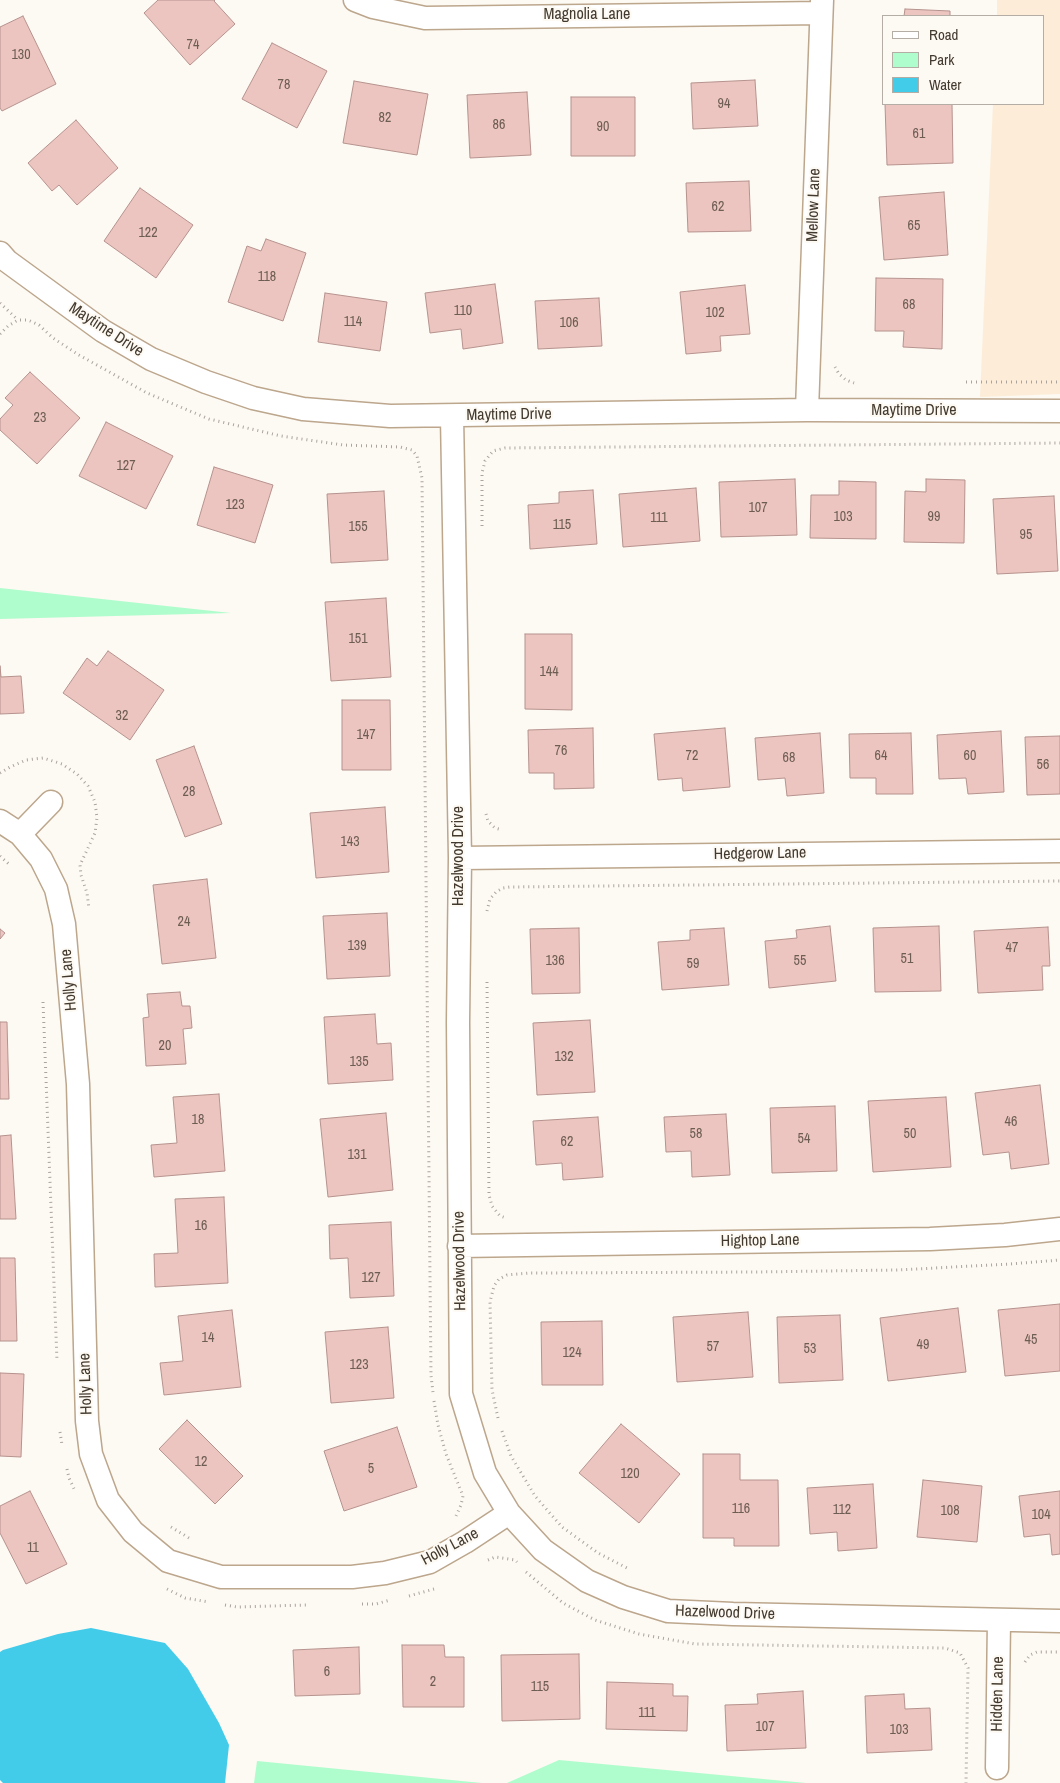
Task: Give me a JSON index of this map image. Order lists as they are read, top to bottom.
{
  "streets": {
    "street": [
      "Magnolia Lane",
      "Mellow Lane",
      "Maytime Drive",
      "Hedgerow Lane",
      "Hazelwood Drive",
      "Holly Lane",
      "Hightop Lane",
      "Hidden Lane"
    ]
  },
  "crossings": [
    ["Magnolia Lane", "Mellow Lane"],
    ["Mellow Lane", "Maytime Drive"],
    ["Maytime Drive", "Hazelwood Drive"],
    ["Hedgerow Lane", "Hazelwood Drive"],
    ["Hazelwood Drive", "Holly Lane"],
    ["Hazelwood Drive", "Hightop Lane"],
    ["Hazelwood Drive", "Hidden Lane"]
  ],
  "house_numbers": [
    "74",
    "130",
    "78",
    "94",
    "82",
    "86",
    "90",
    "61",
    "62",
    "65",
    "122",
    "118",
    "68",
    "110",
    "102",
    "114",
    "106",
    "23",
    "127",
    "123",
    "107",
    "103",
    "99",
    "111",
    "115",
    "155",
    "95",
    "151",
    "144",
    "32",
    "147",
    "76",
    "72",
    "64",
    "60",
    "68",
    "56",
    "28",
    "143",
    "24",
    "139",
    "47",
    "51",
    "136",
    "55",
    "59",
    "20",
    "132",
    "135",
    "18",
    "46",
    "58",
    "50",
    "54",
    "62",
    "131",
    "16",
    "127",
    "14",
    "45",
    "49",
    "57",
    "53",
    "124",
    "123",
    "12",
    "5",
    "120",
    "116",
    "112",
    "108",
    "104",
    "11",
    "6",
    "2",
    "115",
    "111",
    "107",
    "103"
  ],
  "legend": ["Road", "Park", "Water"]
}
